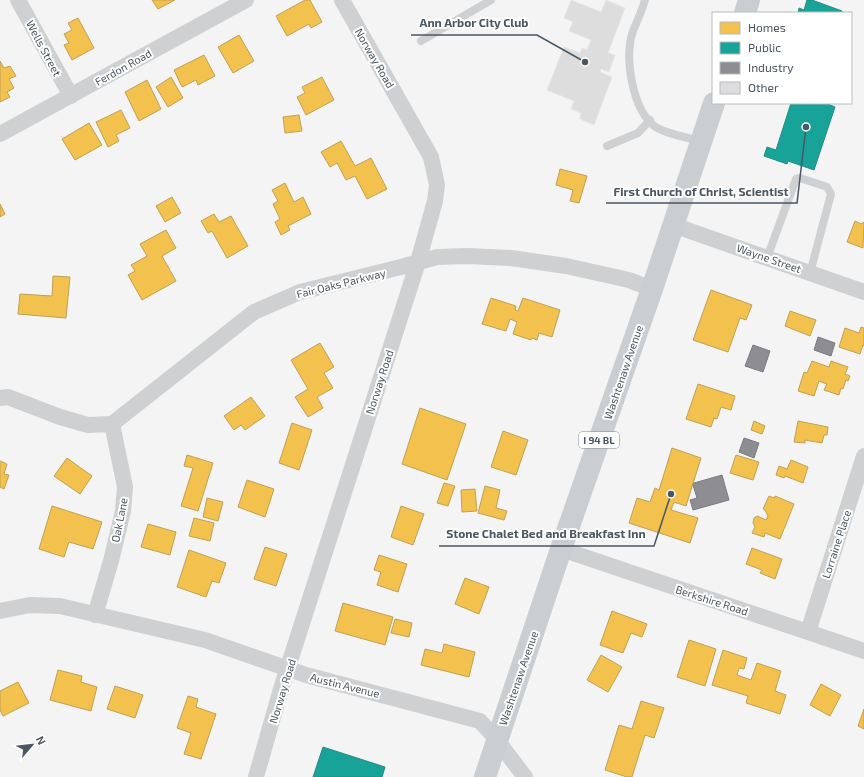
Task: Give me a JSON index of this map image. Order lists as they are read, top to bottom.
{
  "streets": {
    "main road": ["Washtenaw Avenue", "I 94 BL"],
    "street": [
      "Wells Street",
      "Norway Road",
      "Ferdon Road",
      "Wayne Street",
      "Fair Oaks Parkway",
      "Oak Lane",
      "Lorraine Place",
      "Berkshire Road",
      "Austin Avenue"
    ]
  },
  "crossings": [
    ["Wells Street", "Ferdon Road"],
    ["Norway Road", "Fair Oaks Parkway"],
    ["Norway Road", "Austin Avenue"],
    ["Wayne Street", "Washtenaw Avenue"],
    ["Fair Oaks Parkway", "Washtenaw Avenue"],
    ["Fair Oaks Parkway", "Oak Lane"],
    ["Washtenaw Avenue", "Berkshire Road"],
    ["Washtenaw Avenue", "Austin Avenue"],
    ["Oak Lane", "Austin Avenue"],
    ["Lorraine Place", "Berkshire Road"]
  ],
  "places": ["Ann Arbor City Club", "First Church of Christ, Scientist", "Stone Chalet Bed and Breakfast Inn"],
  "legend": [
    "Homes",
    "Public",
    "Industry",
    "Other"
  ],
  "north": "top right"
}
